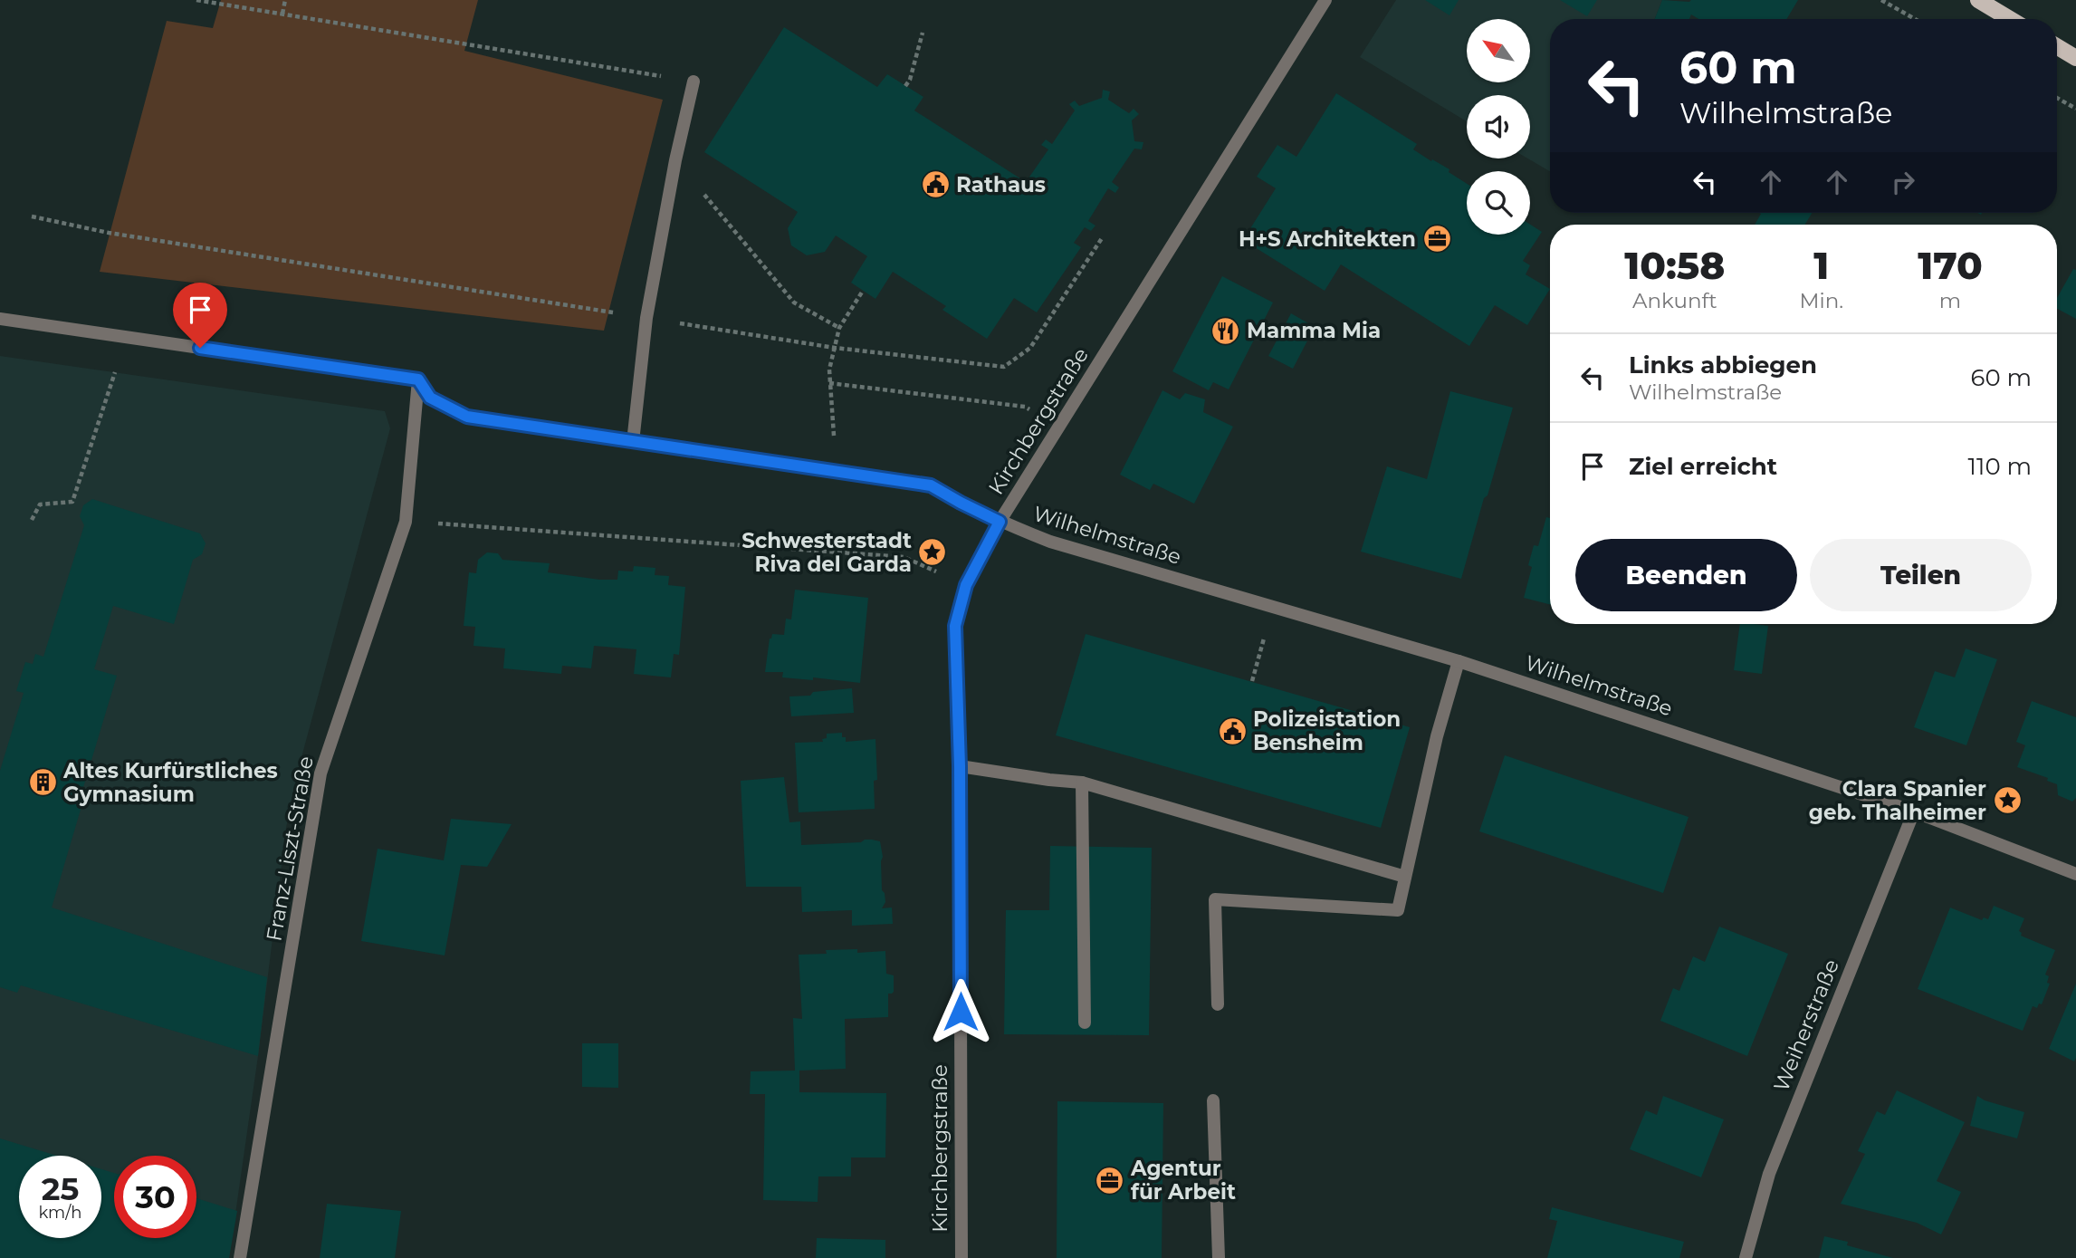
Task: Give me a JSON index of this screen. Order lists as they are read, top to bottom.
{
  "streets": {
    "street": [
      "Kirchbergstraße",
      "Wilhelmstraße",
      "Franz-Liszt-Straße",
      "Weiherstraße"
    ]
  },
  "crossings": [
    ["Kirchbergstraße", "Wilhelmstraße"],
    ["Wilhelmstraße", "Franz-Liszt-Straße"],
    ["Wilhelmstraße", "Weiherstraße"]
  ],
  "places": {
    "public building": ["Rathaus", "Polizeistation Bensheim"],
    "office": ["H+S Architekten", "Agentur für Arbeit"],
    "restaurant": ["Mamma Mia"],
    "place": ["Schwesterstadt Riva del Garda", "Clara Spanier geb. Thalheimer"],
    "building": ["Altes Kurfürstliches Gymnasium"]
  },
  "north": "top left",
  "page": {
    "turn": ["60 m", "Wilhelmstraße"],
    "eta": [
      "10:58",
      "Ankunft",
      "1",
      "Min.",
      "170",
      "m"
    ],
    "list": [
      {
        "name": "Links abbiegen",
        "note": "Wilhelmstraße",
        "value": "60 m"
      },
      {
        "name": "Ziel erreicht",
        "value": "110 m"
      }
    ],
    "buttons": ["Beenden", "Teilen"],
    "speed": "25 km/h",
    "limit": "30"
  }
}
